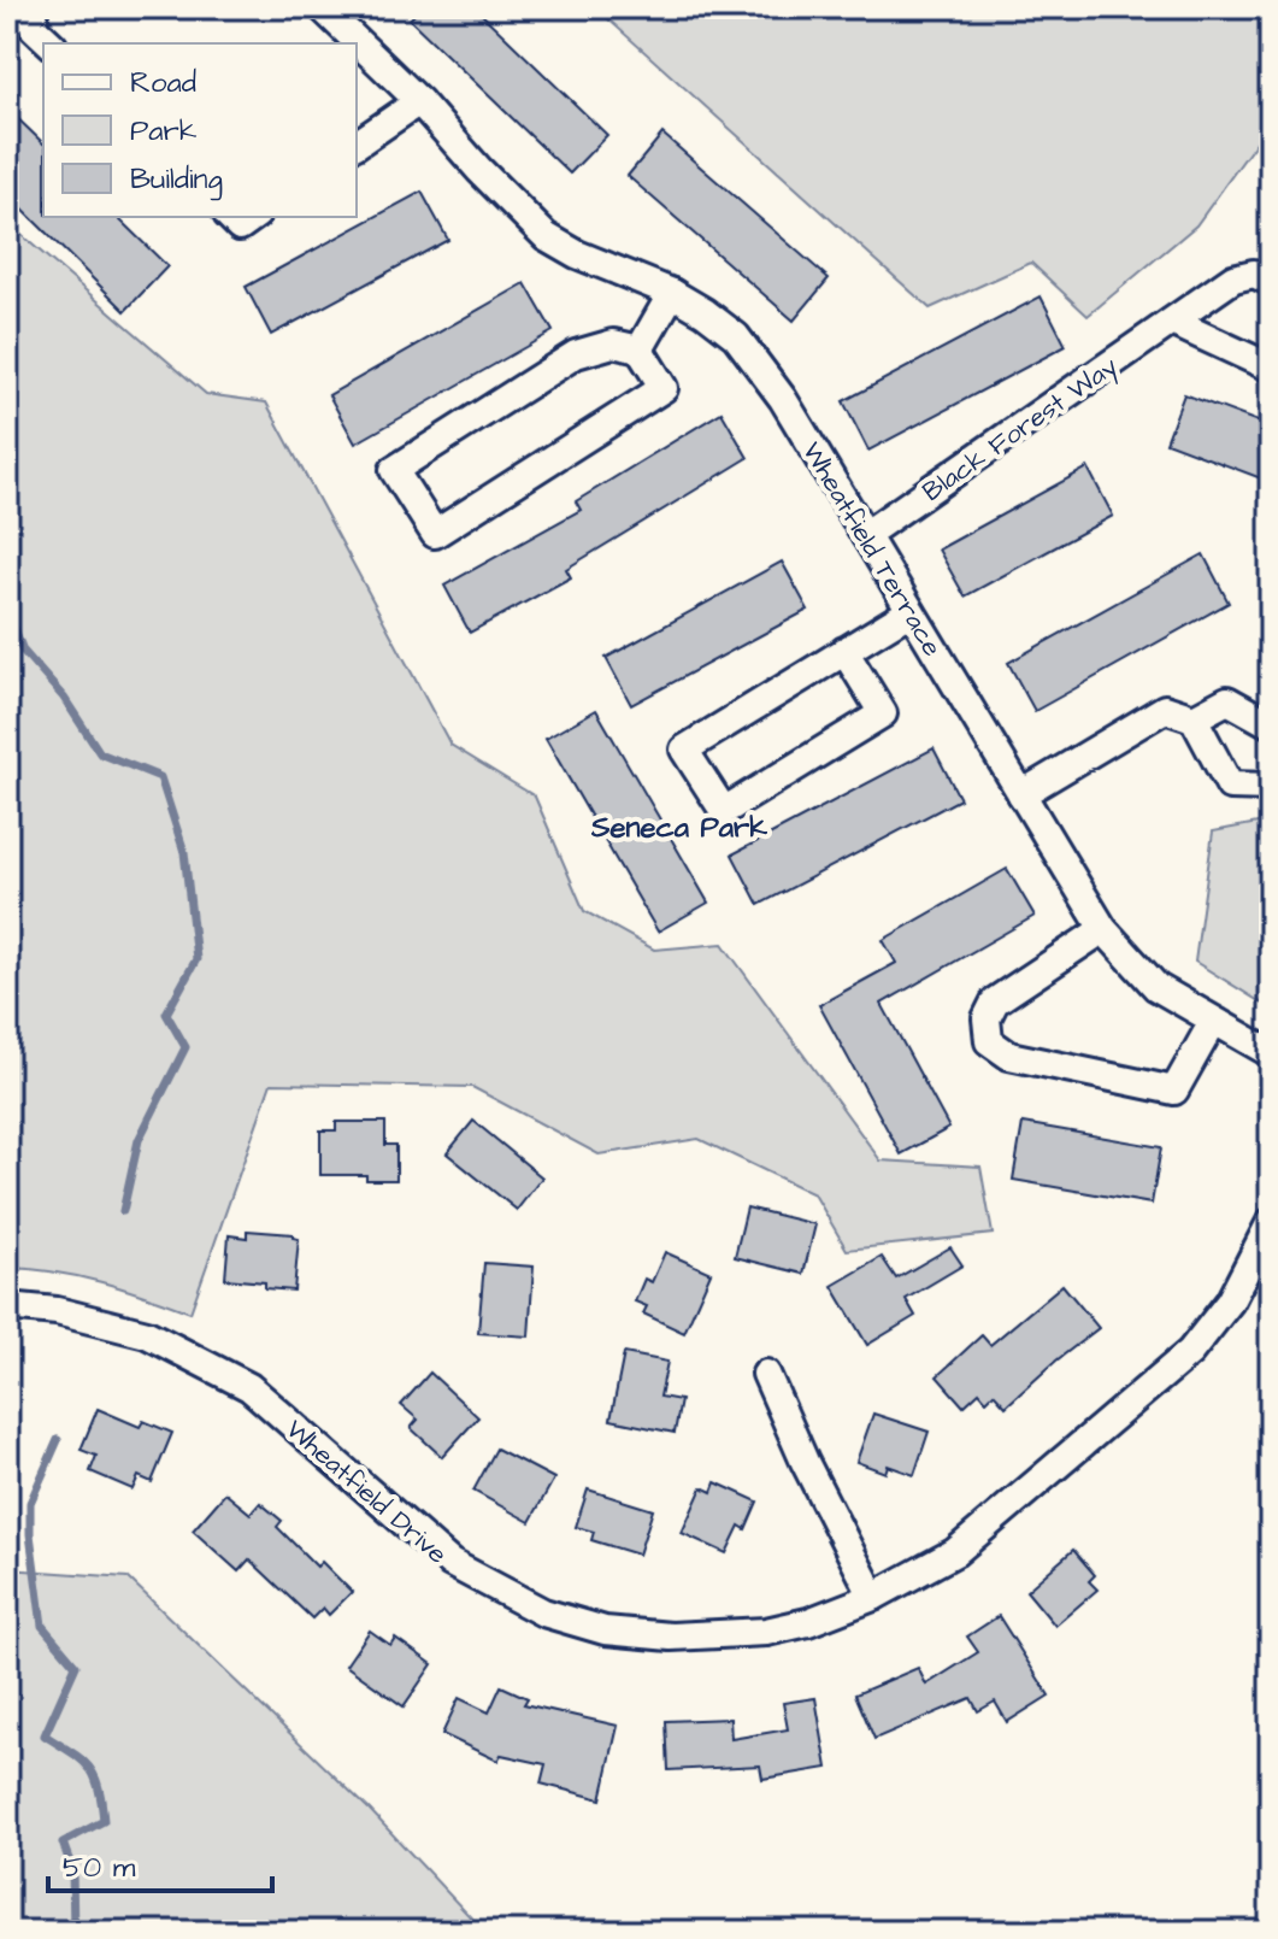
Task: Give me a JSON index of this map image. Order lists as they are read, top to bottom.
{
  "streets": {
    "street": ["Black Forest Way", "Wheatfield Terrace", "Wheatfield Drive"]
  },
  "crossings": [
    ["Black Forest Way", "Wheatfield Terrace"]
  ],
  "districts": ["Seneca Park"],
  "legend": ["Road", "Park", "Building"],
  "scale_bar": "50 m"
}
